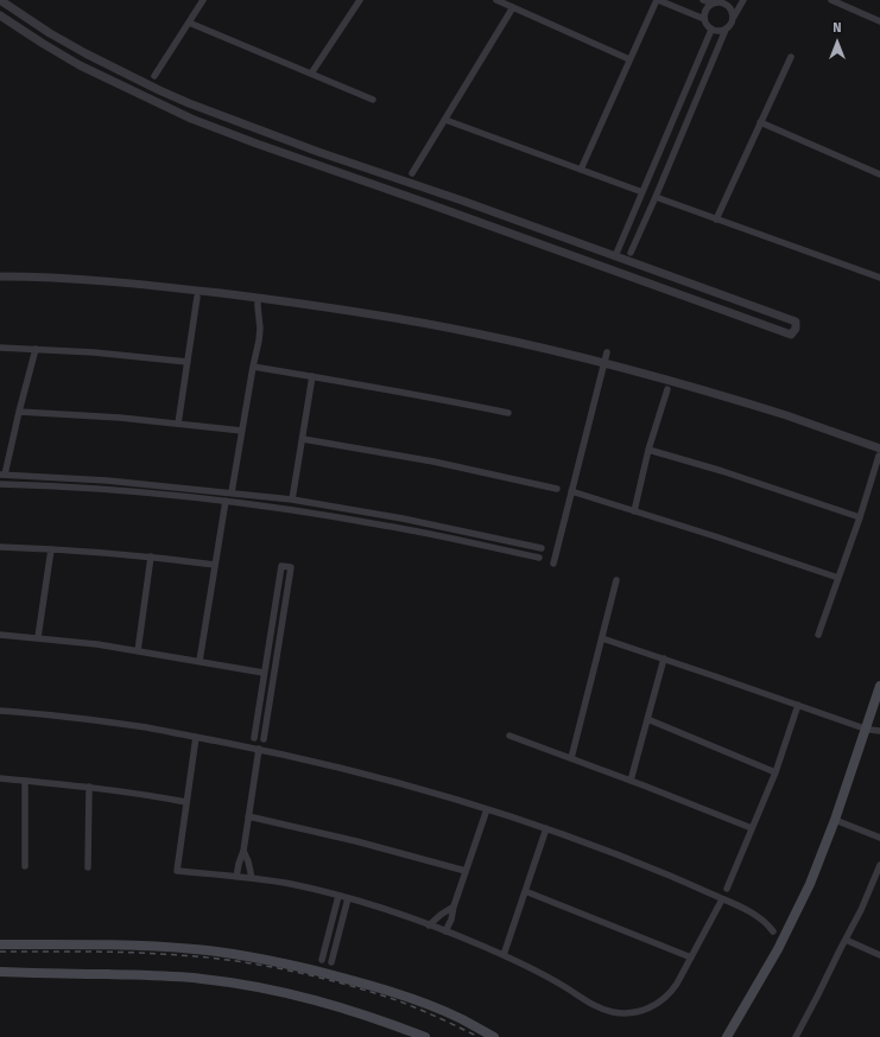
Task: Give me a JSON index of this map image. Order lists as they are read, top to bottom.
{
  "north": "top"
}
